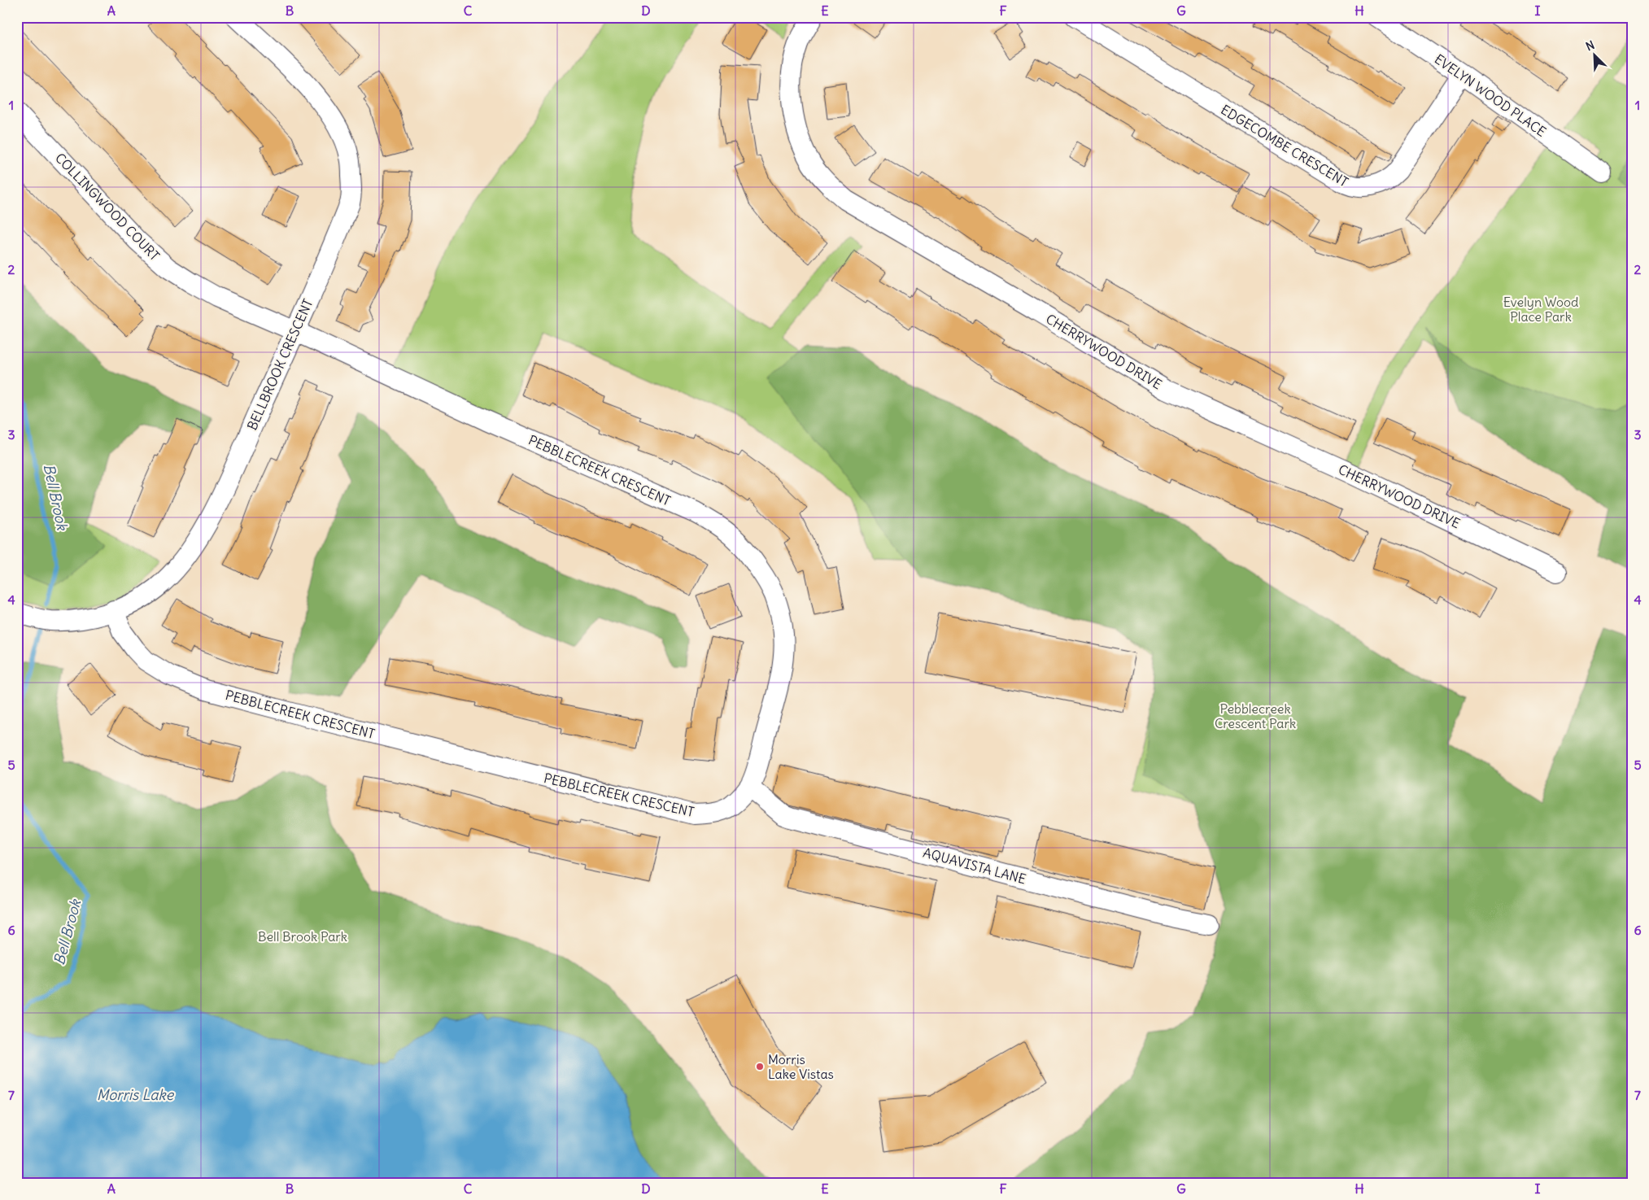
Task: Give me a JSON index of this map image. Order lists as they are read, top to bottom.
{
  "streets": {
    "street": [
      "EVELYN WOOD PLACE",
      "EDGECOMBE CRESCENT",
      "COLLINGWOOD COURT",
      "CHERRYWOOD DRIVE",
      "BELLBROOK CRESCENT",
      "PEBBLECREEK CRESCENT",
      "AQUAVISTA LANE"
    ]
  },
  "crossings": [
    ["EVELYN WOOD PLACE", "EDGECOMBE CRESCENT"],
    ["COLLINGWOOD COURT", "BELLBROOK CRESCENT"],
    ["COLLINGWOOD COURT", "PEBBLECREEK CRESCENT"],
    ["BELLBROOK CRESCENT", "PEBBLECREEK CRESCENT"],
    ["PEBBLECREEK CRESCENT", "AQUAVISTA LANE"]
  ],
  "water": ["Bell Brook", "Morris Lake"],
  "parks": ["Evelyn Wood Place Park", "Pebblecreek Crescent Park", "Bell Brook Park"],
  "places": ["Morris Lake Vistas"],
  "north": "top left",
  "grid": {
    "columns": [
      "A",
      "B",
      "C",
      "D",
      "E",
      "F",
      "G",
      "H",
      "I"
    ],
    "rows": [
      "1",
      "2",
      "3",
      "4",
      "5",
      "6",
      "7"
    ]
  }
}
